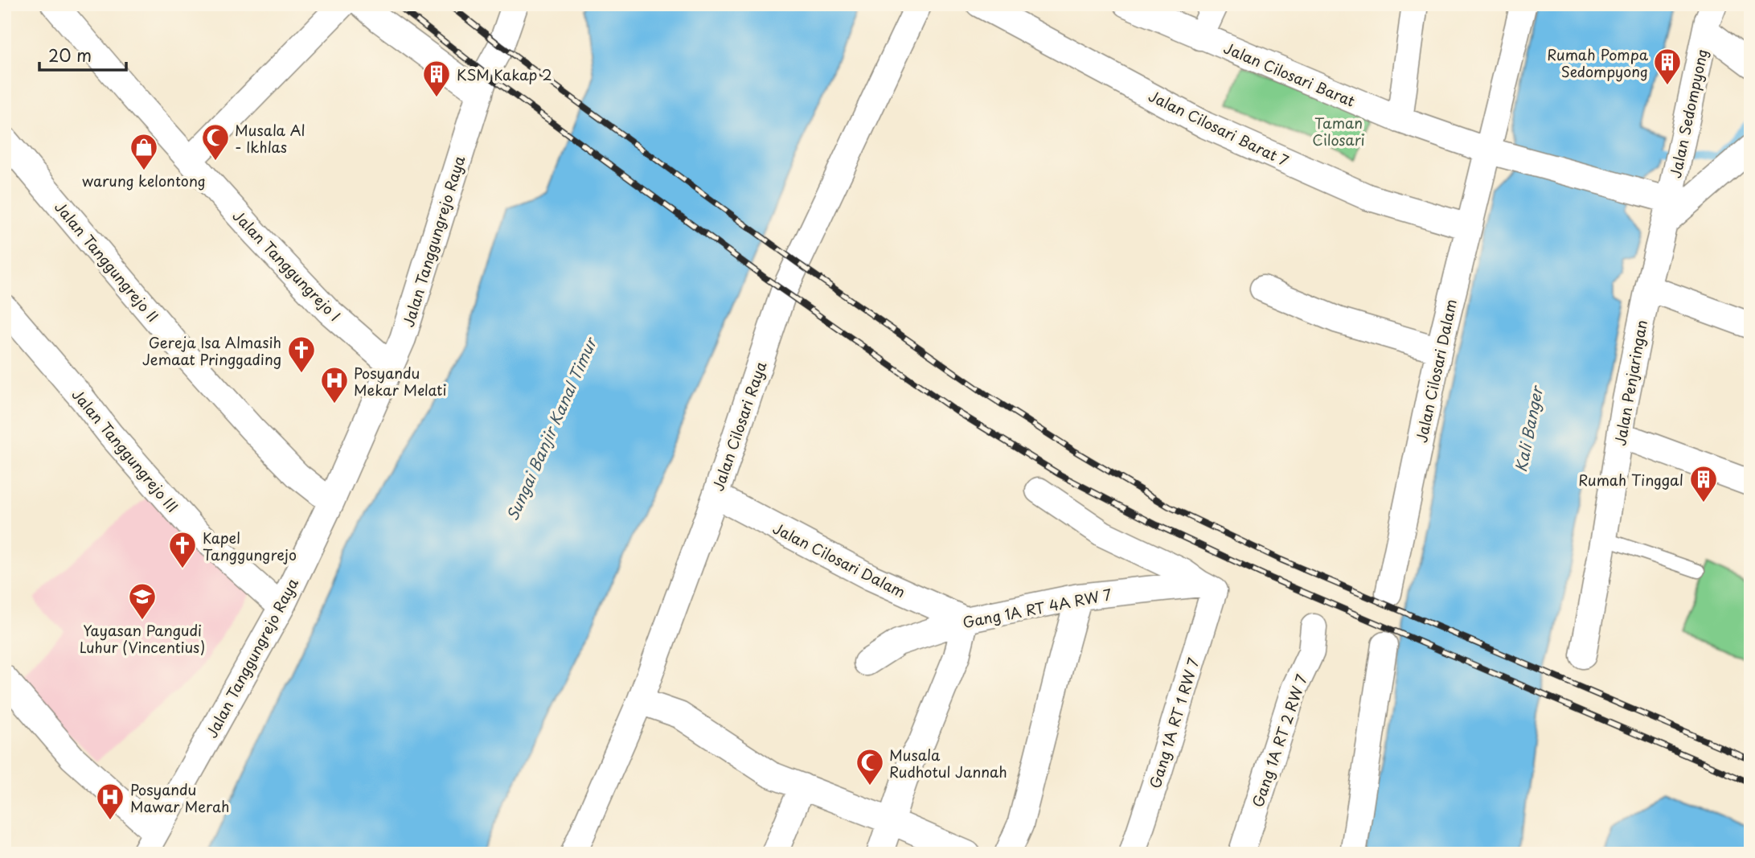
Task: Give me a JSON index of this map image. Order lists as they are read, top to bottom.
{
  "streets": {
    "street": [
      "Jalan Cilosari Barat",
      "Jalan Sedompyong",
      "Jalan Cilosari Barat 7",
      "Jalan Tanggungrejo Raya",
      "Jalan Tanggungrejo II",
      "Jalan Tanggungrejo I",
      "Jalan Cilosari Dalam",
      "Jalan Penjaringan",
      "Jalan Cilosari Raya",
      "Jalan Tanggungrejo III",
      "Gang 1A RT 4A RW 7",
      "Gang 1A RT 1 RW 7",
      "Gang 1A RT 2 RW 7"
    ]
  },
  "crossings": [
    ["Jalan Cilosari Barat", "Jalan Sedompyong"],
    ["Jalan Cilosari Barat", "Jalan Cilosari Dalam"],
    ["Jalan Cilosari Barat", "Jalan Penjaringan"],
    ["Jalan Sedompyong", "Jalan Penjaringan"],
    ["Jalan Cilosari Barat 7", "Jalan Cilosari Dalam"],
    ["Jalan Tanggungrejo Raya", "Jalan Tanggungrejo II"],
    ["Jalan Tanggungrejo Raya", "Jalan Tanggungrejo I"],
    ["Jalan Tanggungrejo Raya", "Jalan Tanggungrejo III"],
    ["Jalan Cilosari Dalam", "Jalan Cilosari Raya"],
    ["Jalan Cilosari Dalam", "Gang 1A RT 4A RW 7"],
    ["Gang 1A RT 4A RW 7", "Gang 1A RT 1 RW 7"]
  ],
  "water": ["Sungai Banjir Kanal Timur", "Kali Banger"],
  "parks": ["Taman Cilosari"],
  "places": {
    "building": ["Rumah Pompa Sedompyong", "KSM Kakap 2", "Rumah Tinggal"],
    "mosque": ["Musala Al - Ikhlas", "Musala Rudhotul Jannah"],
    "shop": ["warung kelontong"],
    "church": ["Gereja Isa Almasih Jemaat Pringgading", "Kapel Tanggungrejo"],
    "hospital": ["Posyandu Mekar Melati", "Posyandu Mawar Merah"],
    "school or university": ["Yayasan Pangudi Luhur (Vincentius)"]
  },
  "scale_bar": "20 m"
}
